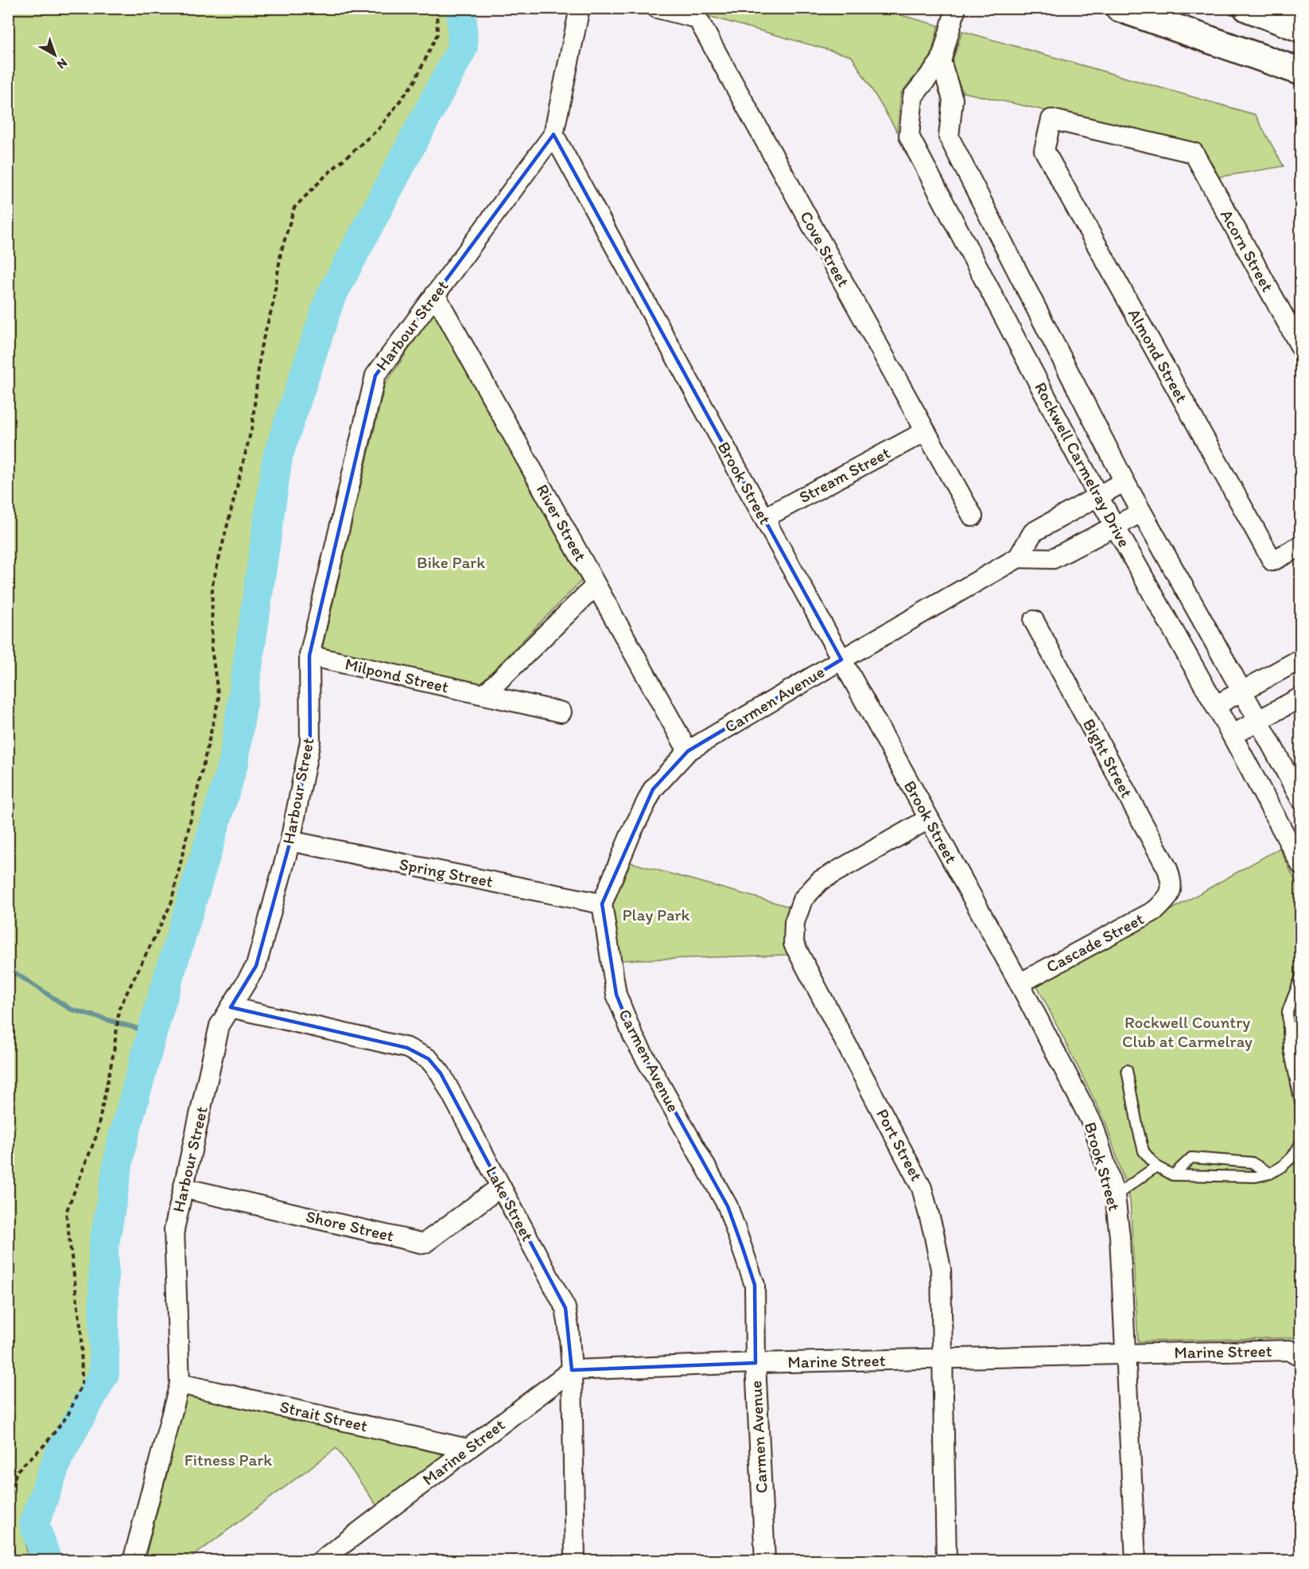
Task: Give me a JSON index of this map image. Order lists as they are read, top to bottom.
{
  "streets": {
    "street": [
      "Cove Street",
      "Acorn Street",
      "Harbour Street",
      "Almond Street",
      "Rockwell Carmelray Drive",
      "Stream Street",
      "Brook Street",
      "River Street",
      "Milpond Street",
      "Carmen Avenue",
      "Bight Street",
      "Spring Street",
      "Cascade Street",
      "Port Street",
      "Lake Street",
      "Shore Street",
      "Marine Street",
      "Strait Street"
    ]
  },
  "crossings": [
    ["Cove Street", "Stream Street"],
    ["Acorn Street", "Almond Street"],
    ["Harbour Street", "Brook Street"],
    ["Harbour Street", "River Street"],
    ["Harbour Street", "Milpond Street"],
    ["Harbour Street", "Spring Street"],
    ["Harbour Street", "Lake Street"],
    ["Harbour Street", "Shore Street"],
    ["Harbour Street", "Strait Street"],
    ["Rockwell Carmelray Drive", "Carmen Avenue"],
    ["Stream Street", "Brook Street"],
    ["Brook Street", "Carmen Avenue"],
    ["Brook Street", "Cascade Street"],
    ["Brook Street", "Port Street"],
    ["Brook Street", "Marine Street"],
    ["River Street", "Carmen Avenue"],
    ["Carmen Avenue", "Spring Street"],
    ["Carmen Avenue", "Marine Street"],
    ["Bight Street", "Cascade Street"],
    ["Port Street", "Marine Street"],
    ["Lake Street", "Shore Street"],
    ["Lake Street", "Marine Street"],
    ["Marine Street", "Strait Street"]
  ],
  "parks": [
    "Bike Park",
    "Play Park",
    "Rockwell Country Club at Carmelray",
    "Fitness Park"
  ],
  "north": "bottom right"
}
